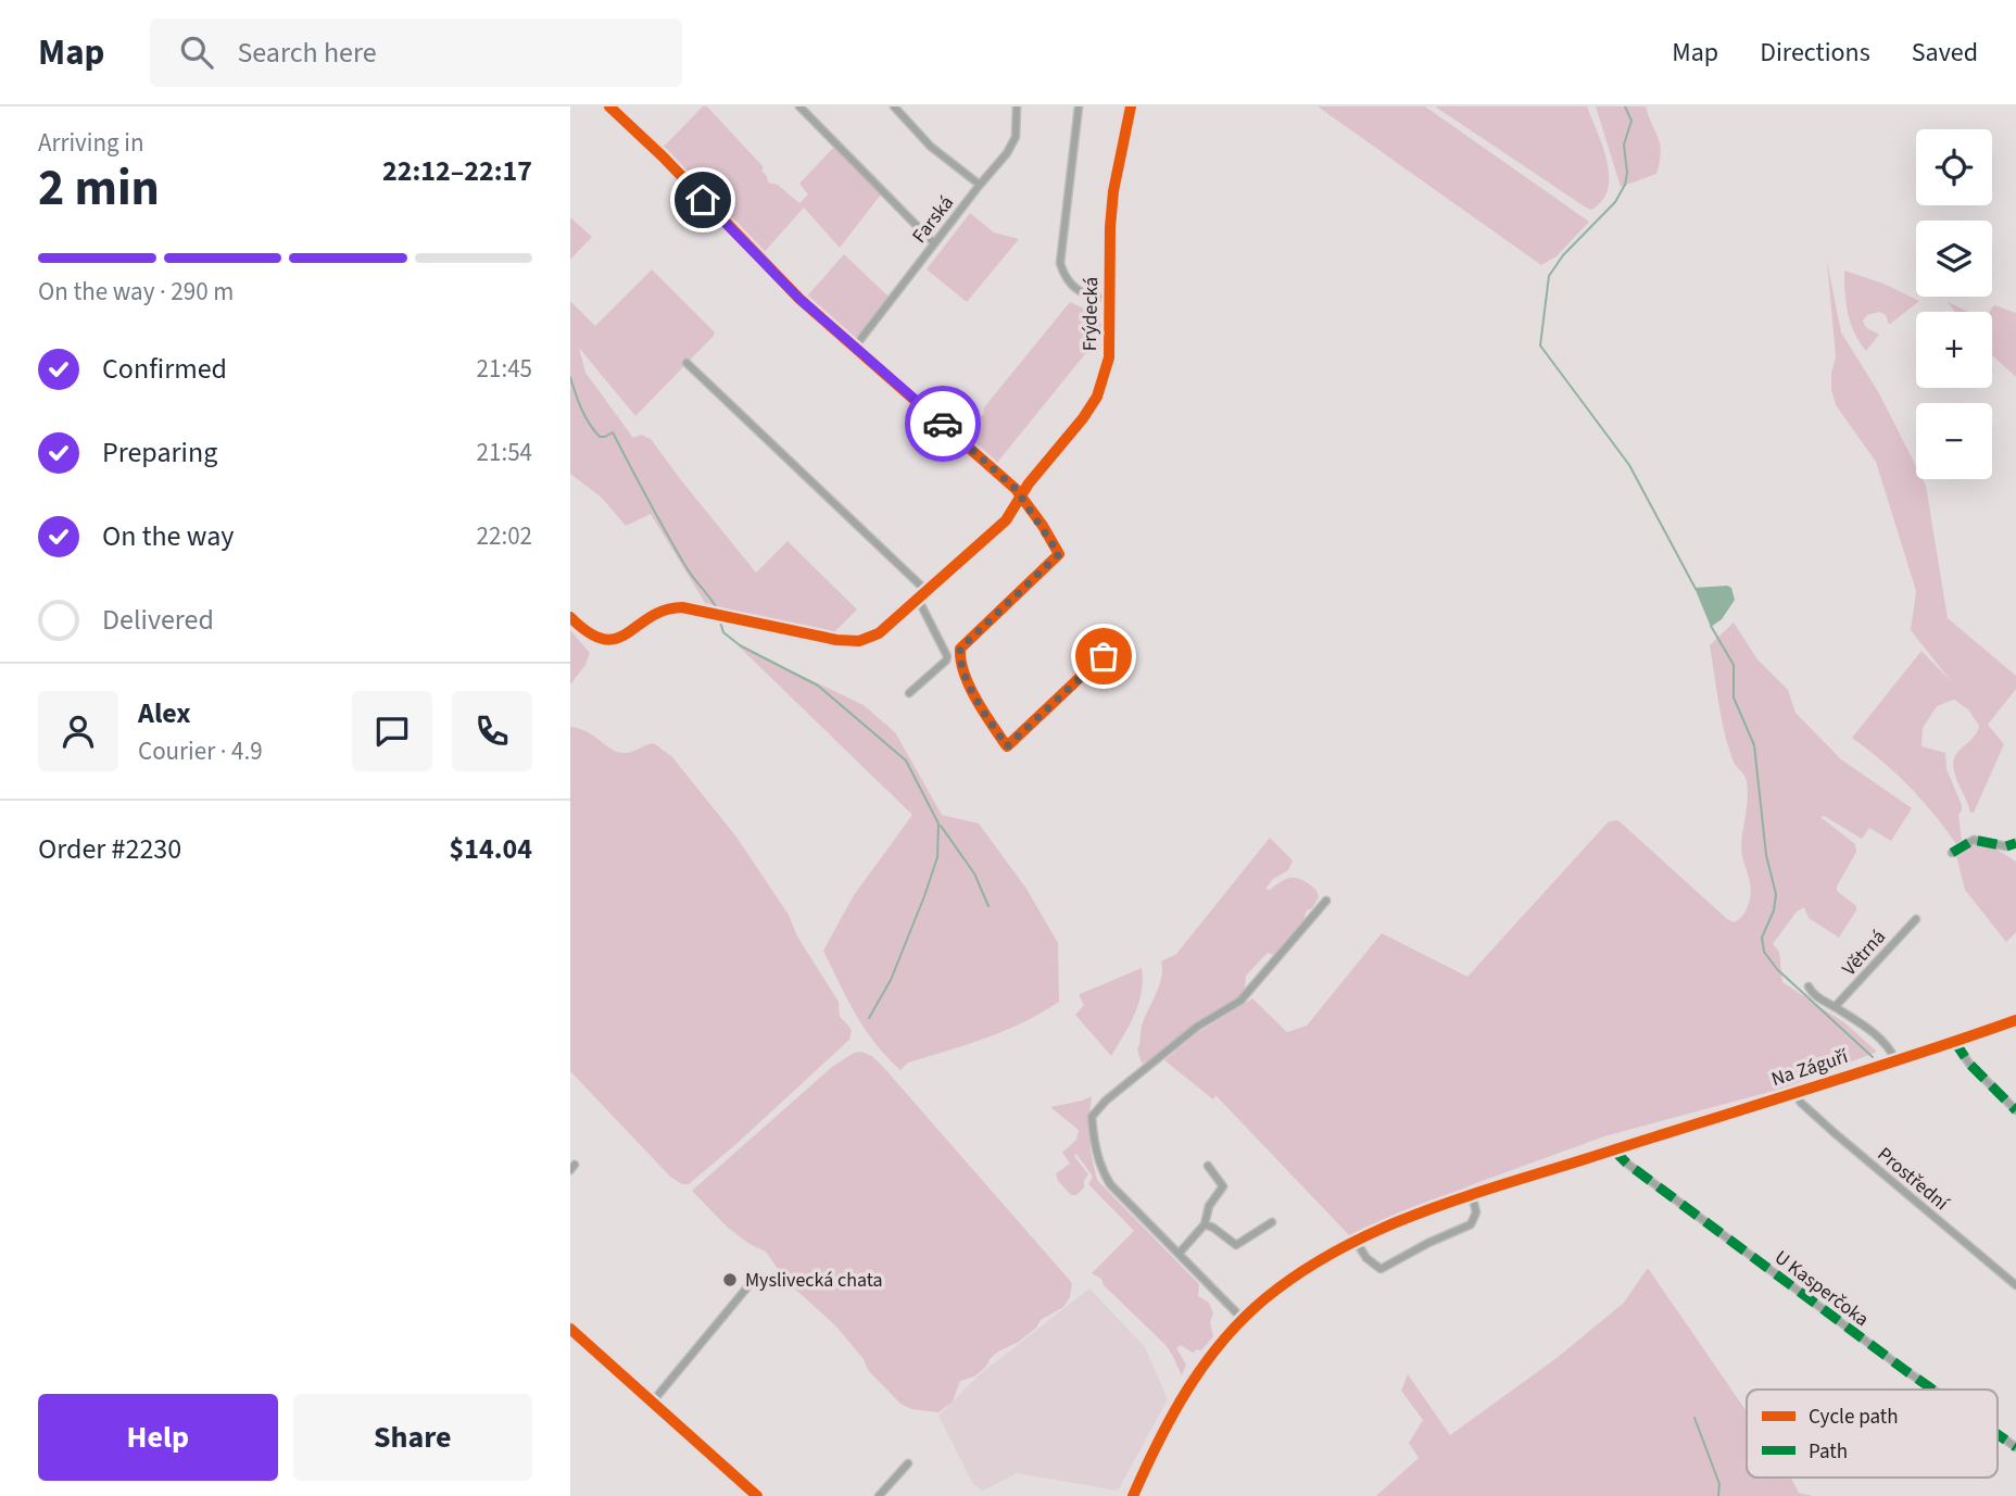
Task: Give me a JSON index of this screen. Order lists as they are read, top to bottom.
{
  "streets": {
    "street": [
      "Farská",
      "Frýdecká",
      "Větrná",
      "Na Záguří",
      "Prostřední",
      "U Kasperčoka"
    ]
  },
  "crossings": [
    ["Na Záguří", "Prostřední"],
    ["Na Záguří", "U Kasperčoka"]
  ],
  "places": ["Myslivecká chata"],
  "legend": ["Cycle path", "Path"],
  "page": {
    "header": "Map",
    "search": "Search here",
    "nav": ["Map", "Directions", "Saved"],
    "heading": ["2 min", "Arriving in", "22:12–22:17"],
    "panel": [
      "Alex",
      "Courier · 4.9",
      "Order #2230",
      "$14.04"
    ],
    "map_buttons": ["+", "−"],
    "bar": "On the way · 290 m",
    "list": [
      ["Confirmed", "21:45"],
      ["Preparing", "21:54"],
      ["On the way", "22:02"],
      "Delivered"
    ],
    "buttons": ["Help", "Share"]
  }
}
